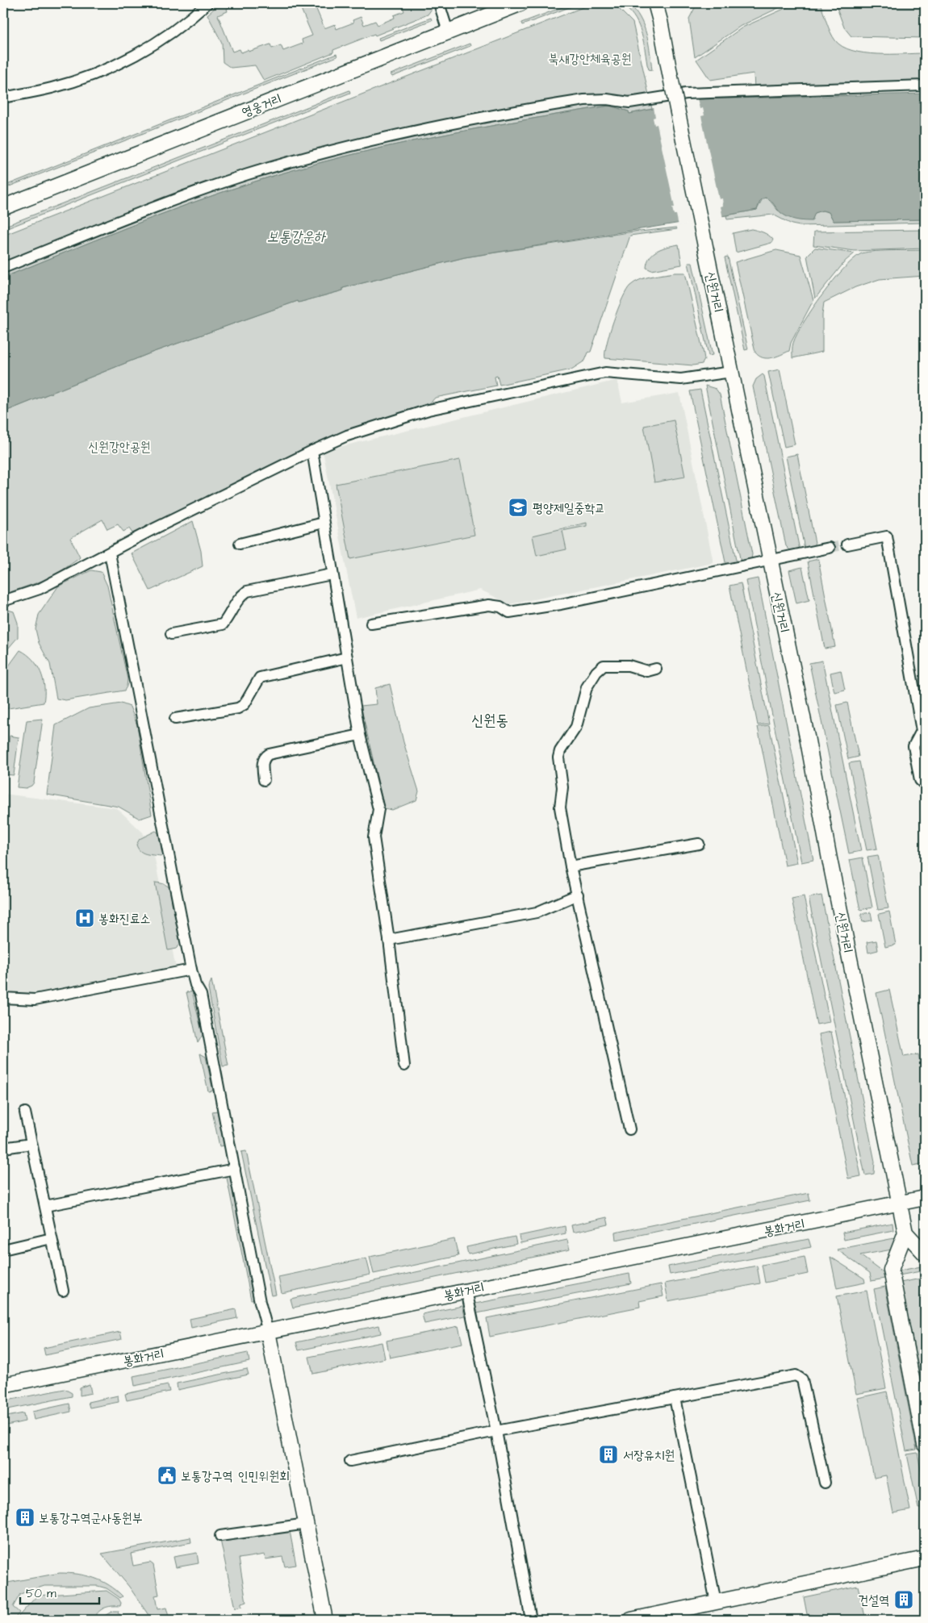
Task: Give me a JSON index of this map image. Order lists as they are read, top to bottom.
{
  "streets": {
    "main road": ["영웅거리", "신원거리", "봉화거리"]
  },
  "crossings": [
    ["신원거리", "봉화거리"]
  ],
  "districts": ["신원동"],
  "water": ["보통강운하"],
  "parks": ["북새강안체육공원", "신원강안공원"],
  "places": {
    "school or university": ["평양제일중학교"],
    "hospital": ["봉화진료소"],
    "building": ["서장유치원", "보통강구역군사동원부", "건설역"],
    "public building": ["보통강구역 인민위원회"]
  },
  "scale_bar": "50 m"
}
